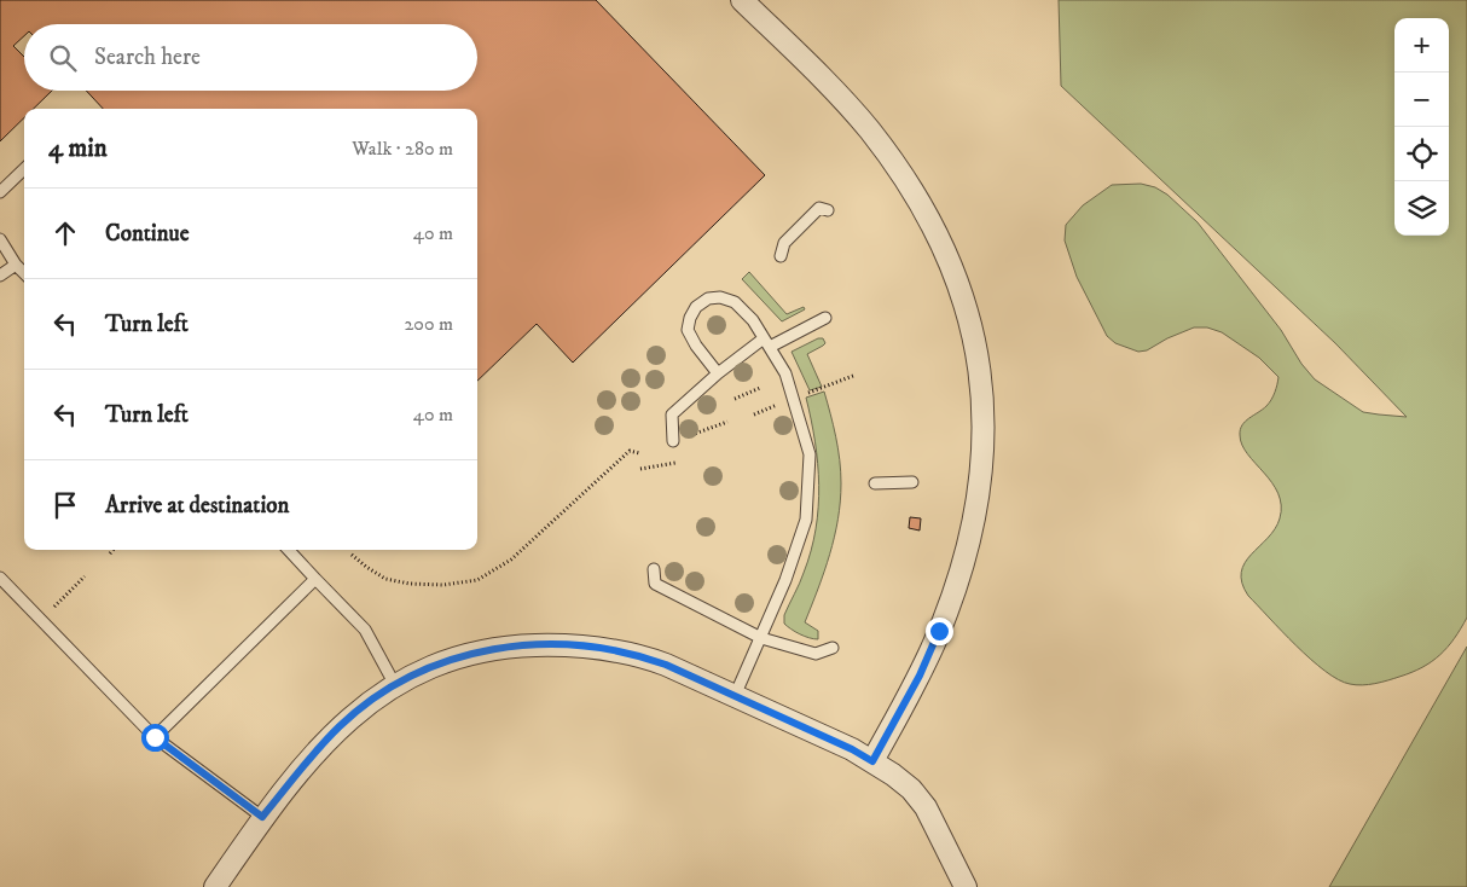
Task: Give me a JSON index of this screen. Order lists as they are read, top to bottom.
{
  "page": {
    "map_buttons": ["+", "−"],
    "search": "Search here",
    "heading": ["4 min", "Walk · 280 m"],
    "list": [
      ["Continue", "40 m"],
      ["Turn left", "200 m"],
      ["Turn left", "40 m"],
      "Arrive at destination"
    ]
  }
}
